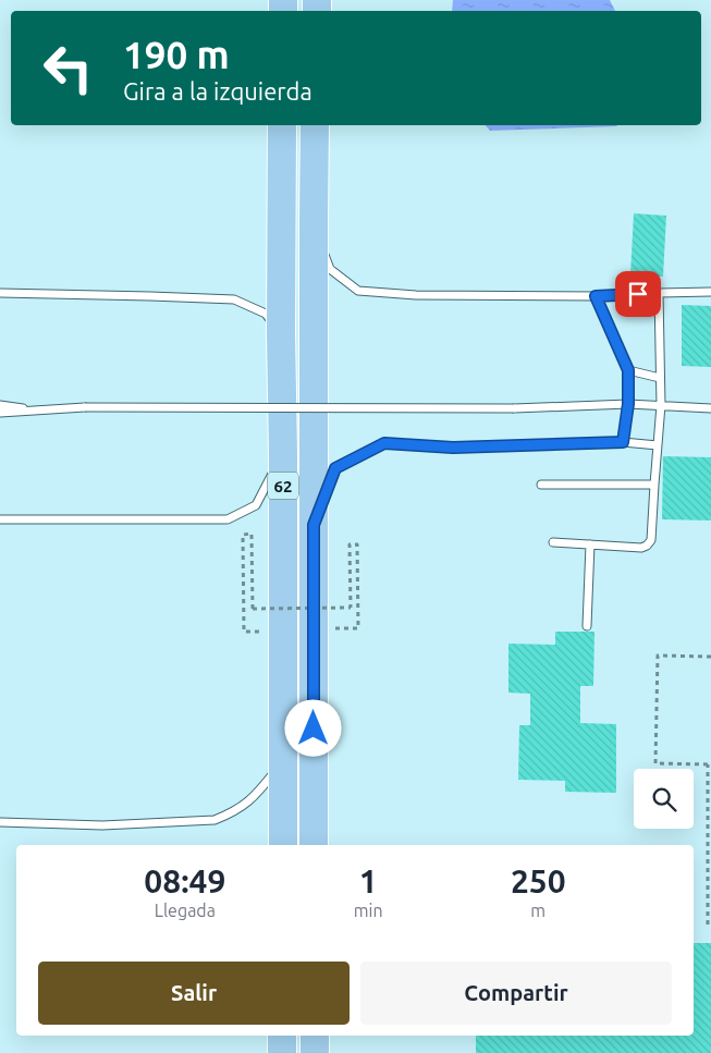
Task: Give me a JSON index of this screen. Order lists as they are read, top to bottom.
{
  "streets": {
    "highway": ["62"]
  },
  "page": {
    "turn": ["190 m", "Gira a la izquierda"],
    "eta": [
      "08:49",
      "Llegada",
      "1",
      "min",
      "250",
      "m"
    ],
    "buttons": ["Salir", "Compartir"]
  }
}
